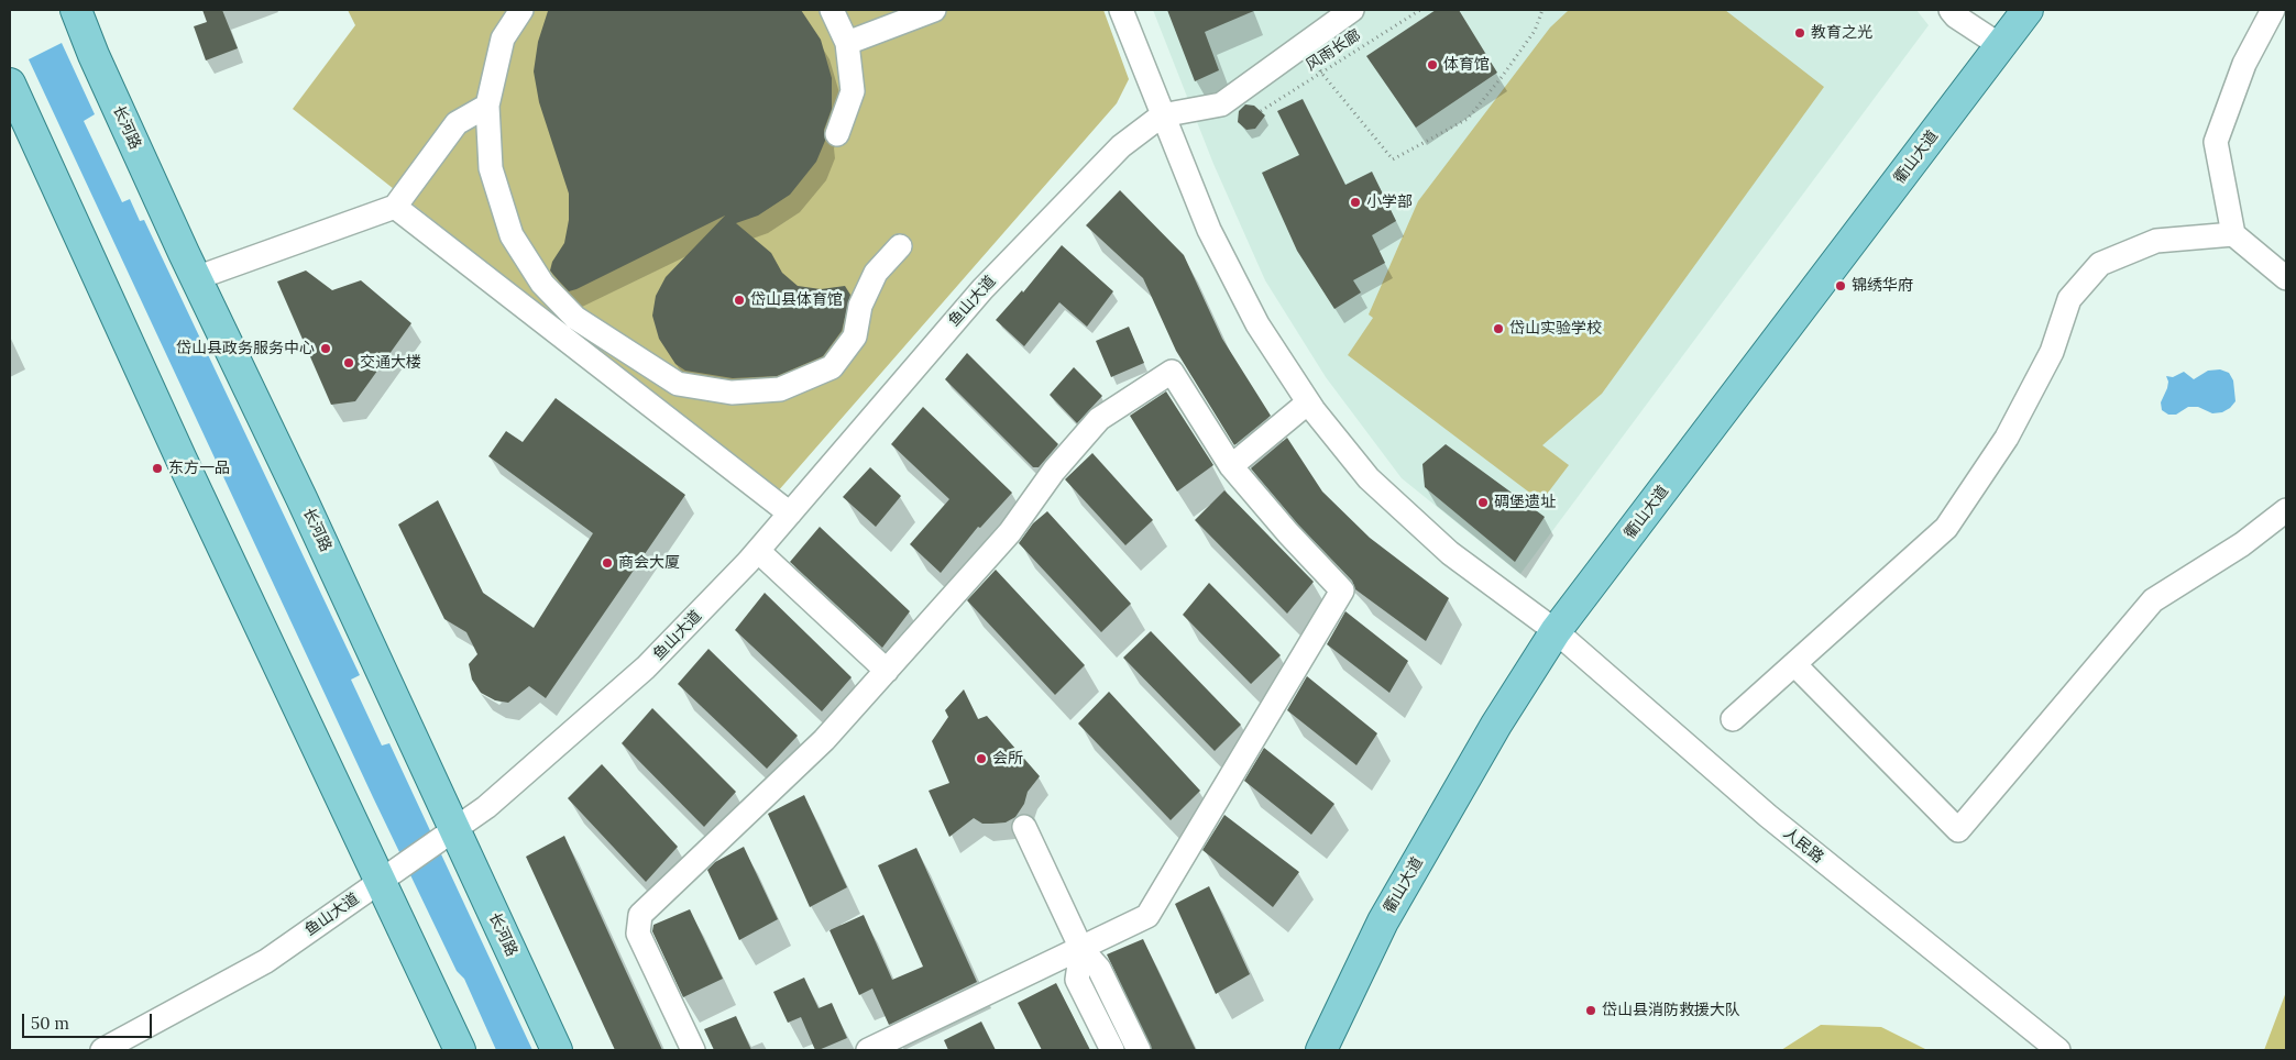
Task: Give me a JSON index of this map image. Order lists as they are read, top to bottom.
{
  "streets": {
    "main road": ["长河路", "衢山大道"],
    "street": ["鱼山大道", "人民路"],
    "path": ["风雨长廊"]
  },
  "crossings": [
    ["长河路", "鱼山大道"],
    ["衢山大道", "人民路"],
    ["鱼山大道", "人民路"]
  ],
  "places": [
    "教育之光",
    "体育馆",
    "小学部",
    "锦绣华府",
    "岱山县体育馆",
    "岱山实验学校",
    "岱山县政务服务中心",
    "交通大楼",
    "东方一品",
    "碉堡遗址",
    "商会大厦",
    "会所",
    "岱山县消防救援大队"
  ],
  "scale_bar": "50 m"
}
